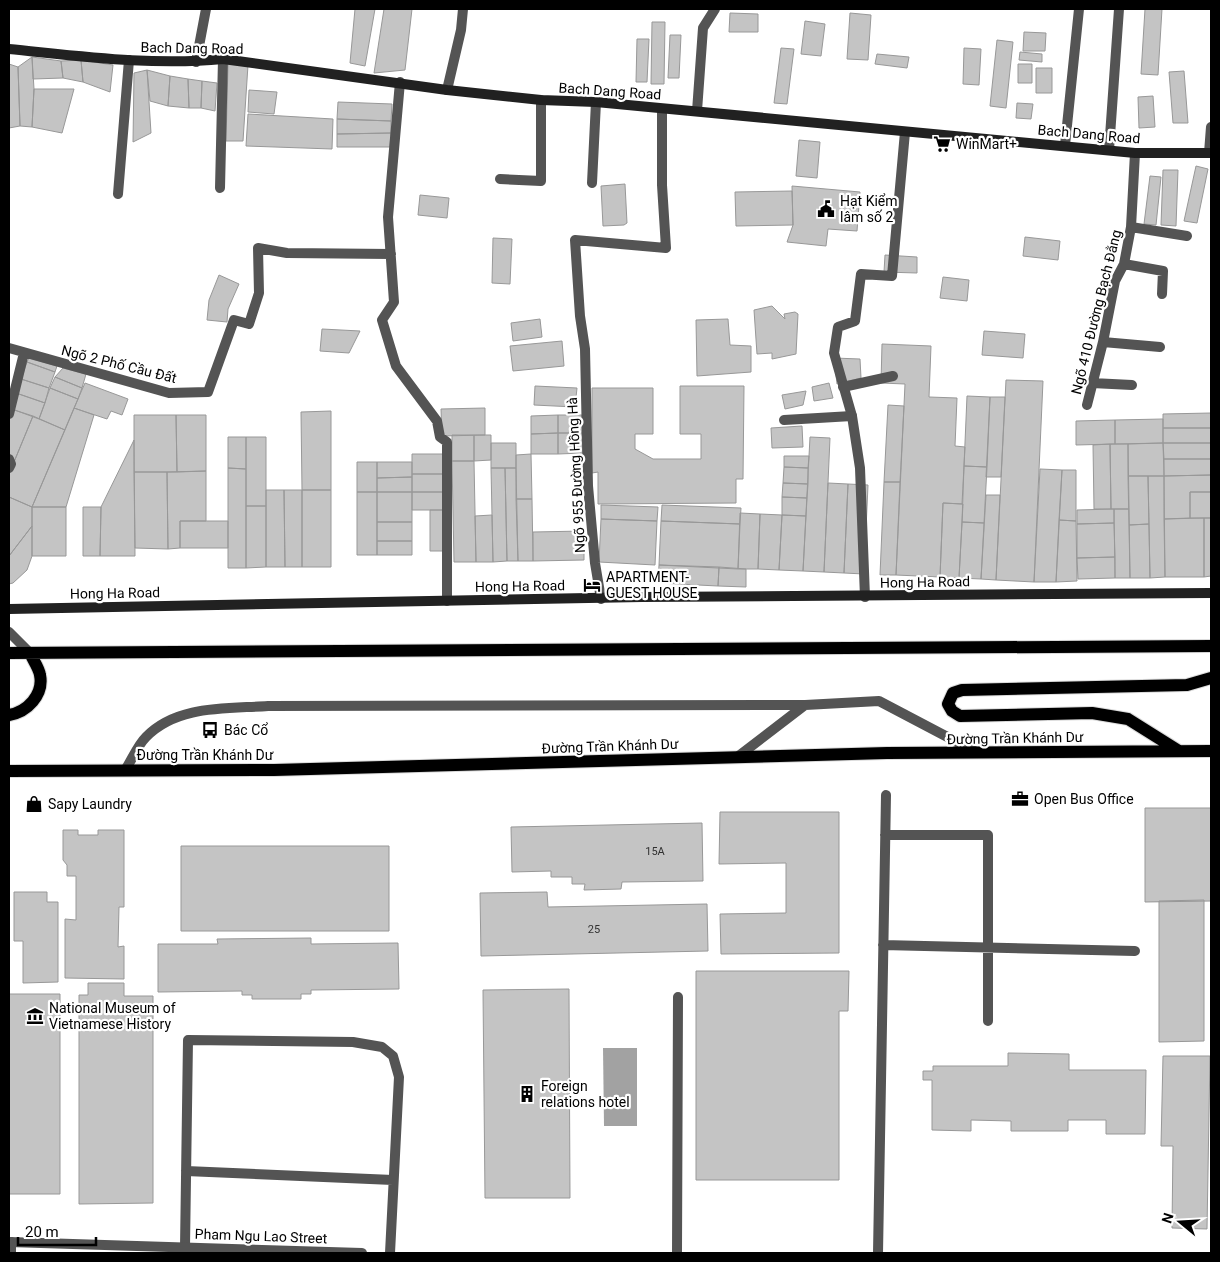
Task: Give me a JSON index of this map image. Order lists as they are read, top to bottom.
{
  "streets": {
    "main road": ["Đường Trần Khánh Dư"],
    "street": [
      "Bach Dang Road",
      "Ngõ 410 Đường Bạch Đằng",
      "Ngõ 2 Phố Cầu Đất",
      "Ngõ 955 Đường Hồng Hà",
      "Hong Ha Road",
      "Pham Ngu Lao Street"
    ]
  },
  "crossings": [
    ["Bach Dang Road", "Ngõ 410 Đường Bạch Đằng"],
    ["Bach Dang Road", "Ngõ 955 Đường Hồng Hà"],
    ["Ngõ 955 Đường Hồng Hà", "Hong Ha Road"]
  ],
  "places": {
    "supermarket": ["WinMart+"],
    "public building": ["Hạt Kiểm lâm số 2"],
    "hotel": ["APARTMENT- GUEST HOUSE"],
    "bus stop": ["Bác Cổ"],
    "office": ["Open Bus Office"],
    "shop": ["Sapy Laundry"],
    "museum": ["National Museum of Vietnamese History"],
    "building": ["Foreign relations hotel"]
  },
  "house_numbers": ["15A", "25"],
  "scale_bar": "20 m",
  "north": "left"
}
